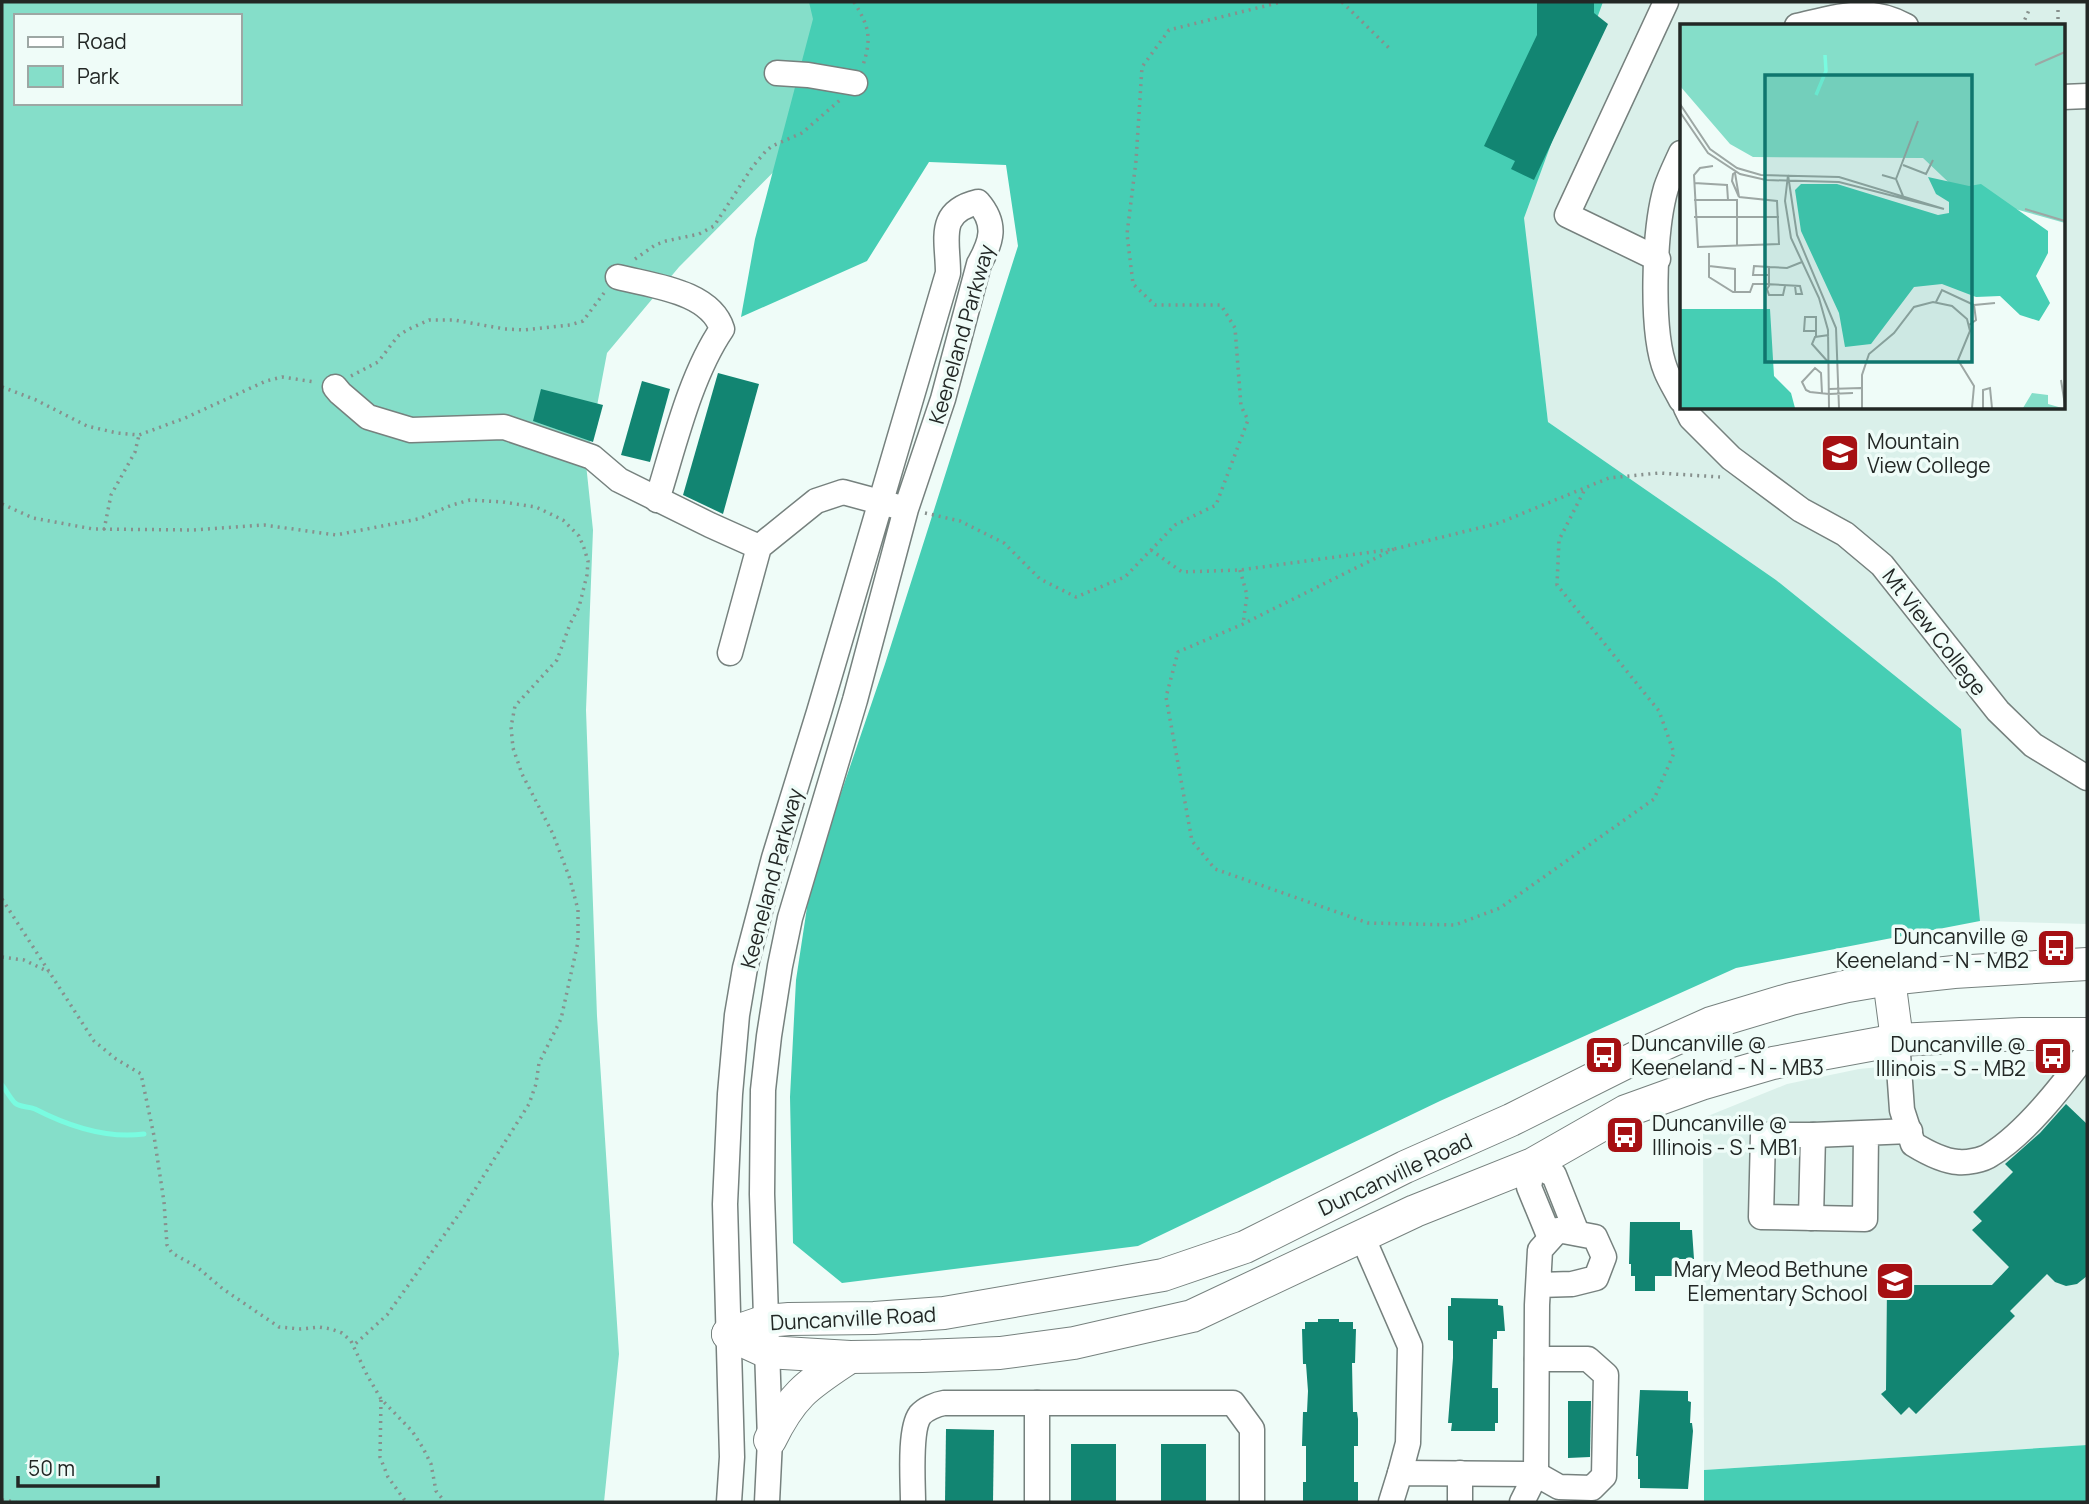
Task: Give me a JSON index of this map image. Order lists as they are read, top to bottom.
{
  "streets": {
    "main road": ["Duncanville Road"],
    "street": ["Keeneland Parkway", "Mt View College"]
  },
  "crossings": [
    ["Keeneland Parkway", "Duncanville Road"]
  ],
  "places": {
    "school or university": ["Mountain View College", "Mary Meod Bethune Elementary School"],
    "bus stop": [
      "Duncanville @ Keeneland - N - MB2",
      "Duncanville @ Keeneland - N - MB3",
      "Duncanville @ Illinois - S - MB2",
      "Duncanville @ Illinois - S - MB1"
    ]
  },
  "legend": ["Road", "Park"],
  "scale_bar": "50 m"
}
